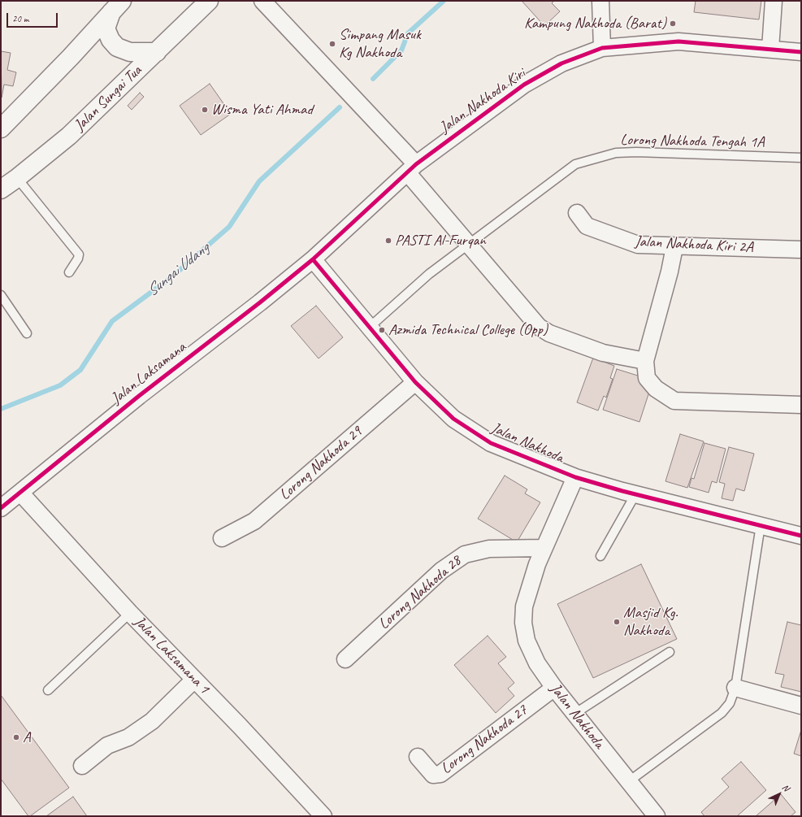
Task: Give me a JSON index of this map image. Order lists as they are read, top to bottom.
{
  "streets": {
    "main road": ["Jalan Sungai Tua"],
    "street": [
      "Jalan Nakhoda Kiri",
      "Jalan Nakhoda Kiri 2A",
      "Jalan Laksamana",
      "Jalan Nakhoda",
      "Lorong Nakhoda 29",
      "Lorong Nakhoda 28",
      "Jalan Laksamana 1",
      "Lorong Nakhoda 27"
    ],
    "lane": ["Lorong Nakhoda Tengah 1A"]
  },
  "crossings": [
    ["Jalan Nakhoda Kiri", "Jalan Laksamana"],
    ["Jalan Nakhoda Kiri", "Jalan Nakhoda"],
    ["Lorong Nakhoda Tengah 1A", "Jalan Nakhoda"],
    ["Jalan Laksamana", "Jalan Nakhoda"],
    ["Jalan Laksamana", "Jalan Laksamana 1"],
    ["Jalan Nakhoda", "Lorong Nakhoda 29"],
    ["Jalan Nakhoda", "Lorong Nakhoda 28"],
    ["Jalan Nakhoda", "Lorong Nakhoda 27"]
  ],
  "water": ["Sungai Udang"],
  "places": [
    "Kampung Nakhoda (Barat)",
    "Simpang Masuk Kg Nakhoda",
    "Wisma Yati Ahmad",
    "PASTI Al-Furqan",
    "Azmida Technical College (Opp)",
    "Masjid Kg. Nakhoda",
    "A"
  ],
  "scale_bar": "20 m",
  "north": "top right"
}
